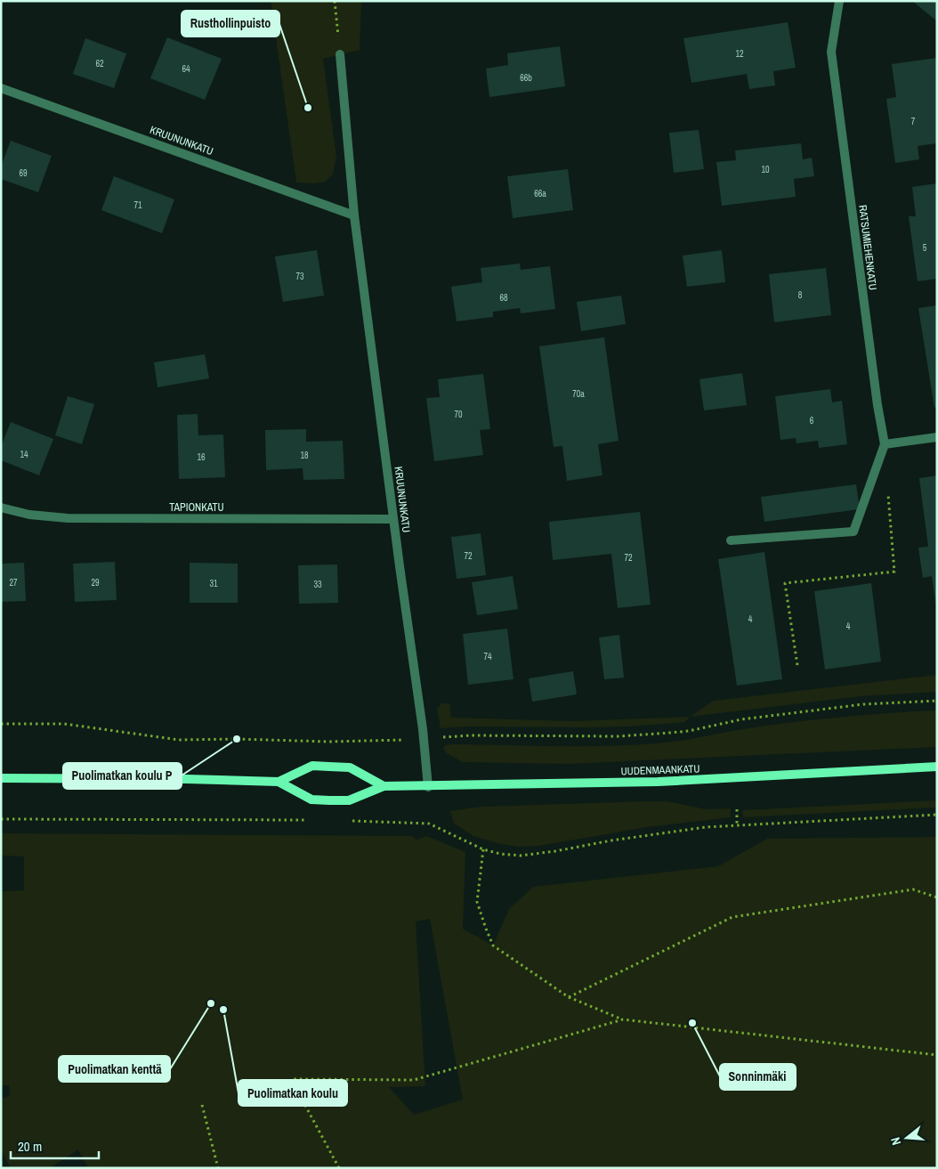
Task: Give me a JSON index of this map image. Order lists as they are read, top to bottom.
{
  "streets": {
    "main road": ["UUDENMAANKATU"],
    "street": ["KRUUNUNKATU", "RATSUMIEHENKATU", "TAPIONKATU"]
  },
  "crossings": [
    ["KRUUNUNKATU", "TAPIONKATU"],
    ["KRUUNUNKATU", "UUDENMAANKATU"]
  ],
  "places": [
    "Rusthollinpuisto",
    "Puolimatkan koulu P",
    "Puolimatkan kenttä",
    "Puolimatkan koulu",
    "Sonninmäki"
  ],
  "house_numbers": [
    "12",
    "62",
    "64",
    "66b",
    "7",
    "10",
    "69",
    "66a",
    "71",
    "5",
    "73",
    "8",
    "68",
    "70a",
    "70",
    "6",
    "14",
    "18",
    "16",
    "72",
    "72",
    "27",
    "29",
    "31",
    "33",
    "4",
    "4",
    "74"
  ],
  "scale_bar": "20 m",
  "north": "left"
}
